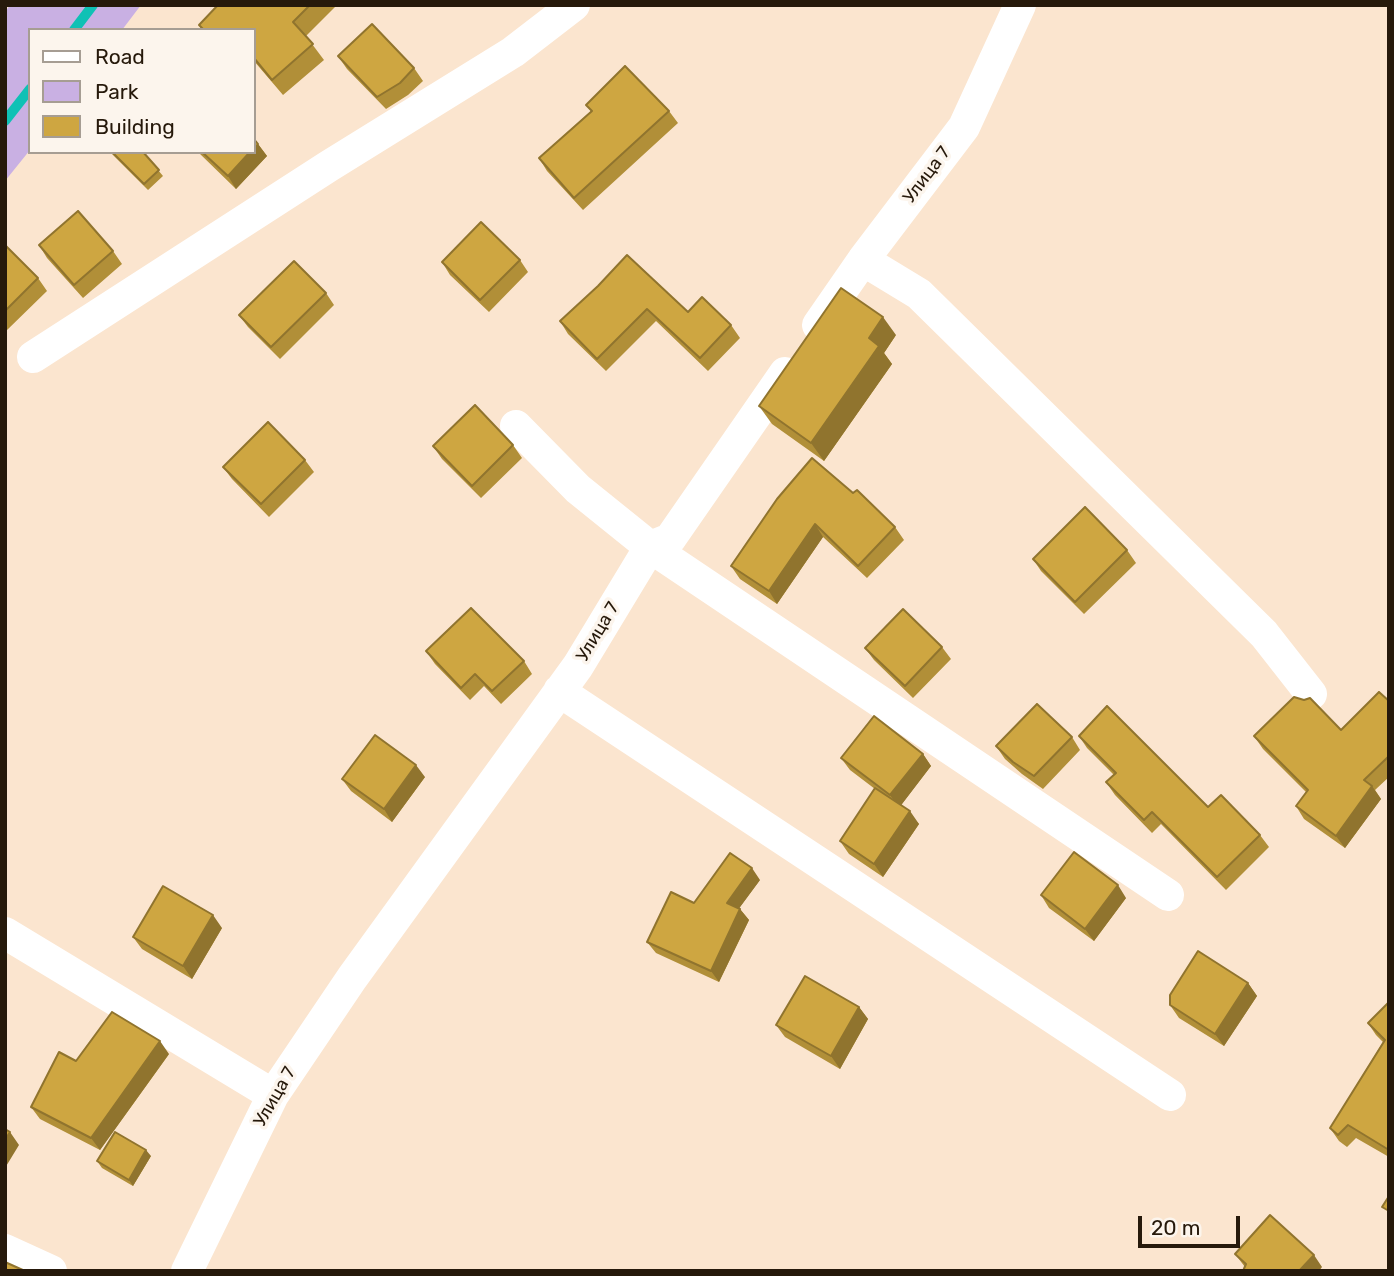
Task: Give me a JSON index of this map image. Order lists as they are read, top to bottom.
{
  "streets": {
    "street": ["Улица 7"]
  },
  "legend": ["Road", "Park", "Building"],
  "scale_bar": "20 m"
}
